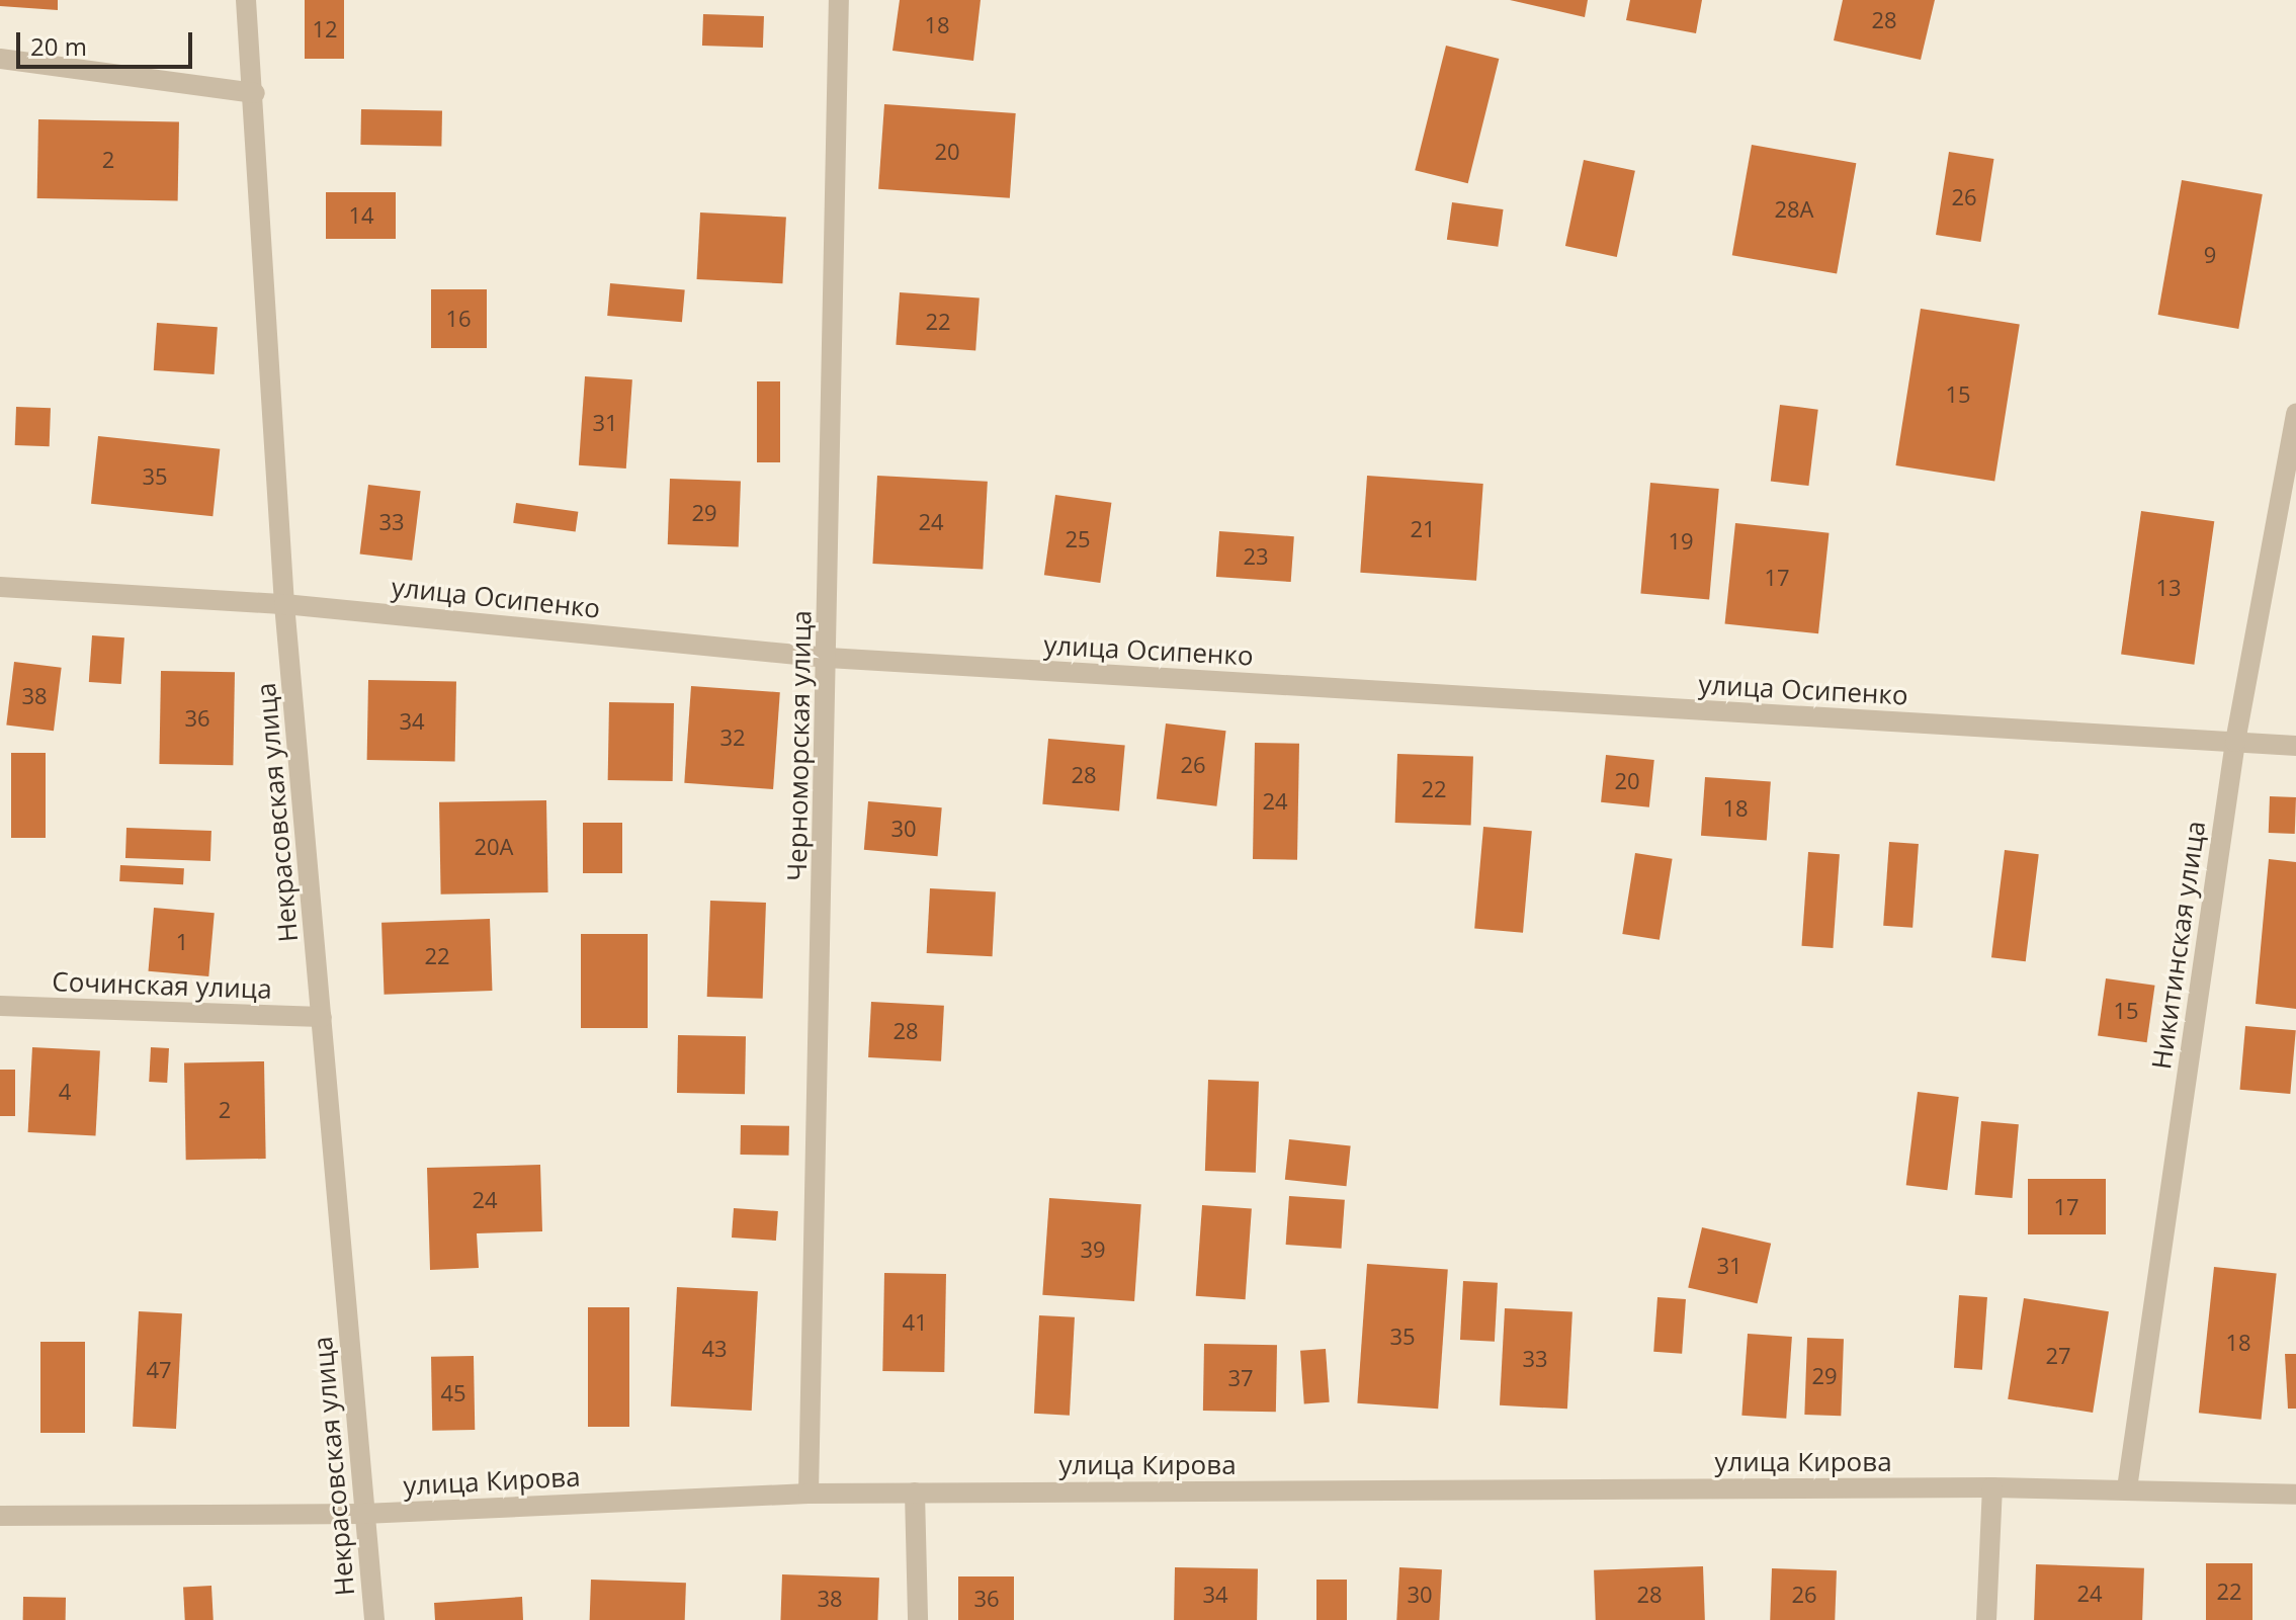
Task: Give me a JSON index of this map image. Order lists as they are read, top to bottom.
{
  "streets": {
    "street": [
      "улица Осипенко",
      "Черноморская улица",
      "Некрасовская улица",
      "Никитинская улица",
      "Сочинская улица",
      "улица Кирова"
    ]
  },
  "crossings": [
    ["улица Осипенко", "Черноморская улица"],
    ["улица Осипенко", "Некрасовская улица"],
    ["улица Осипенко", "Никитинская улица"],
    ["Черноморская улица", "улица Кирова"],
    ["Некрасовская улица", "Сочинская улица"],
    ["Некрасовская улица", "улица Кирова"],
    ["Никитинская улица", "улица Кирова"]
  ],
  "house_numbers": [
    "28",
    "18",
    "12",
    "20",
    "2",
    "26",
    "28А",
    "14",
    "9",
    "16",
    "22",
    "15",
    "31",
    "35",
    "29",
    "33",
    "24",
    "21",
    "25",
    "19",
    "23",
    "17",
    "13",
    "38",
    "36",
    "34",
    "32",
    "26",
    "28",
    "20",
    "22",
    "24",
    "18",
    "30",
    "20А",
    "1",
    "22",
    "15",
    "28",
    "4",
    "2",
    "24",
    "17",
    "39",
    "31",
    "41",
    "35",
    "18",
    "43",
    "27",
    "33",
    "47",
    "29",
    "37",
    "45",
    "22",
    "24",
    "34",
    "30",
    "28",
    "26",
    "38",
    "36"
  ],
  "scale_bar": "20 m"
}
